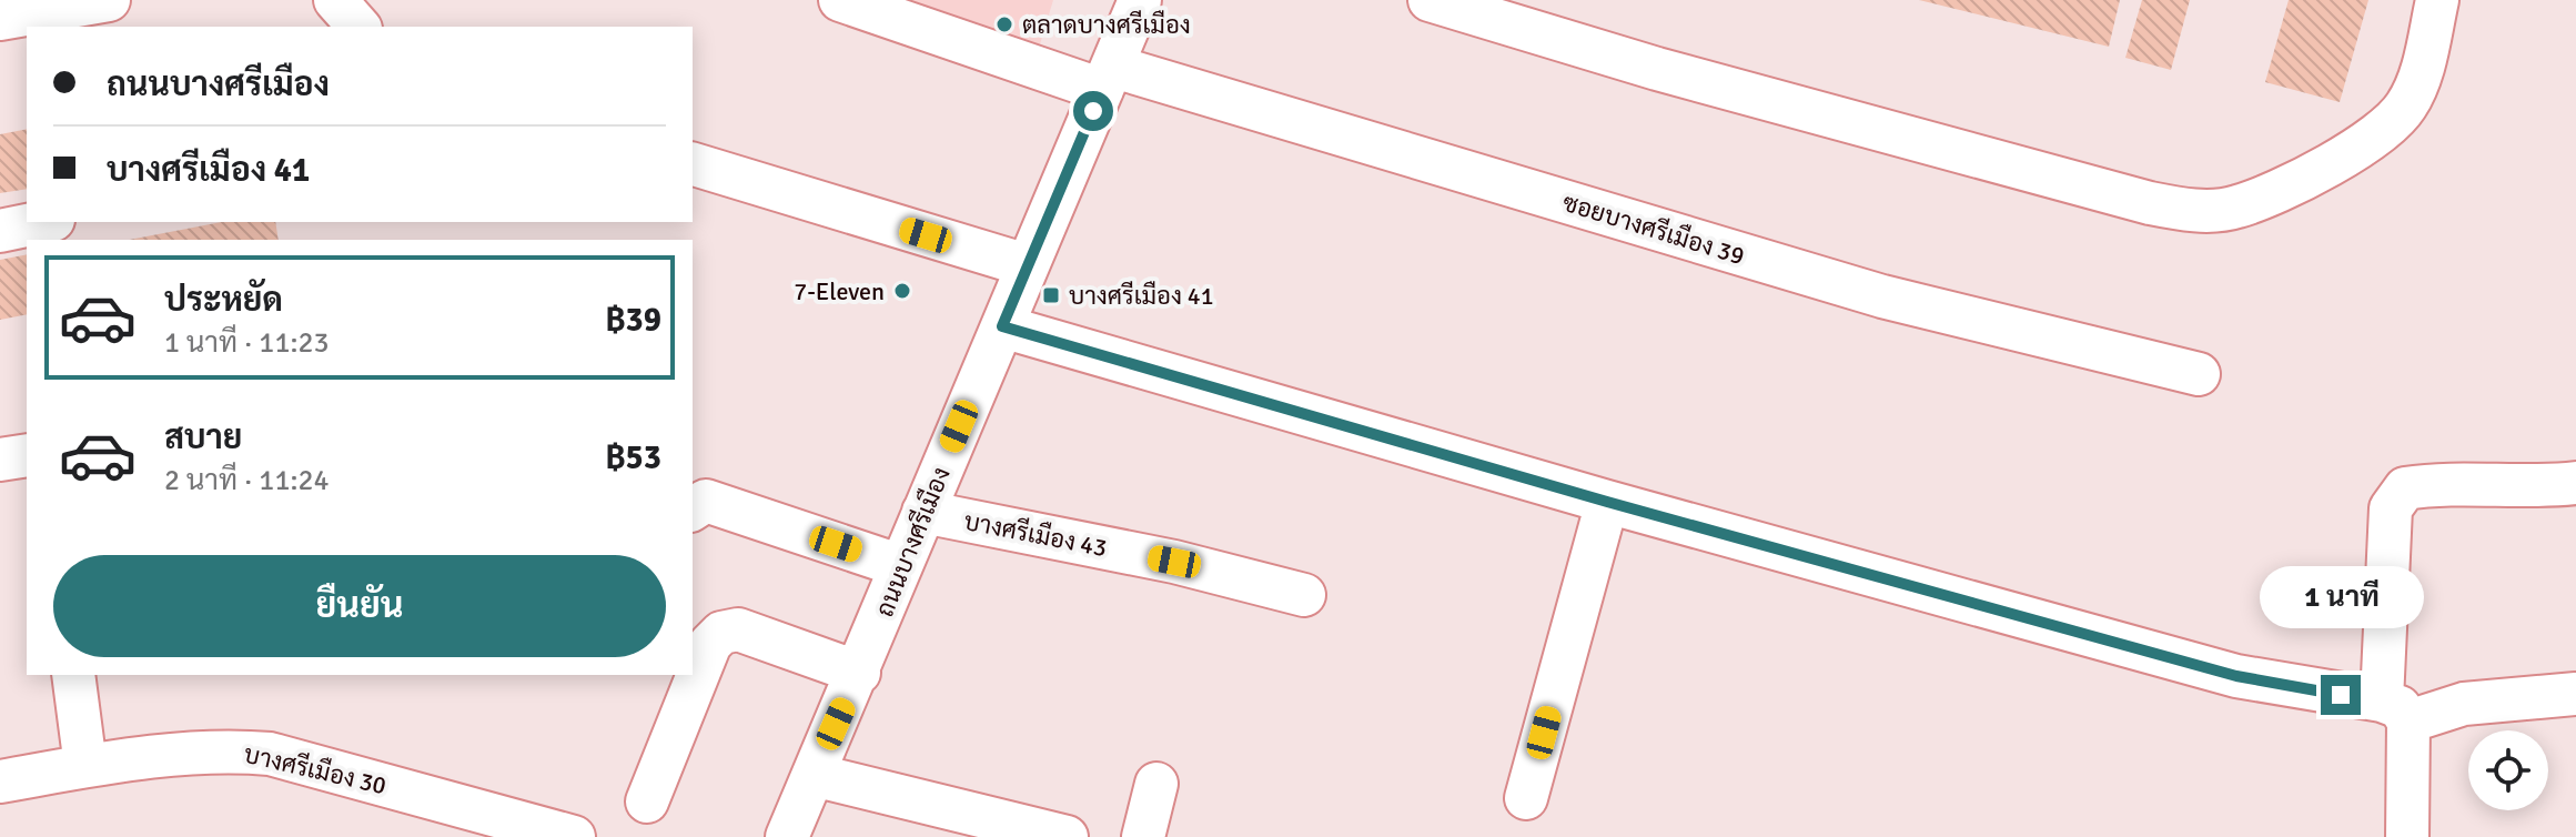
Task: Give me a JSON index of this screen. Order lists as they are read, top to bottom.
{
  "streets": {
    "street": [
      "ซอยบางศรีเมือง 39",
      "บางศรีเมือง 43",
      "ถนนบางศรีเมือง",
      "บางศรีเมือง 30"
    ]
  },
  "crossings": [
    ["ซอยบางศรีเมือง 39", "ถนนบางศรีเมือง"],
    ["บางศรีเมือง 43", "ถนนบางศรีเมือง"]
  ],
  "places": {
    "other": ["ตลาดบางศรีเมือง", "7-Eleven"],
    "transit": ["บางศรีเมือง 41"]
  },
  "page": {
    "banner": ["ถนนบางศรีเมือง", "บางศรีเมือง 41"],
    "list": [
      {
        "name": "ประหยัด",
        "note": "1 นาที · 11:23",
        "value": "฿39"
      },
      {
        "name": "สบาย",
        "note": "2 นาที · 11:24",
        "value": "฿53"
      }
    ],
    "buttons": "ยืนยัน",
    "bubble": "1 นาที"
  }
}
